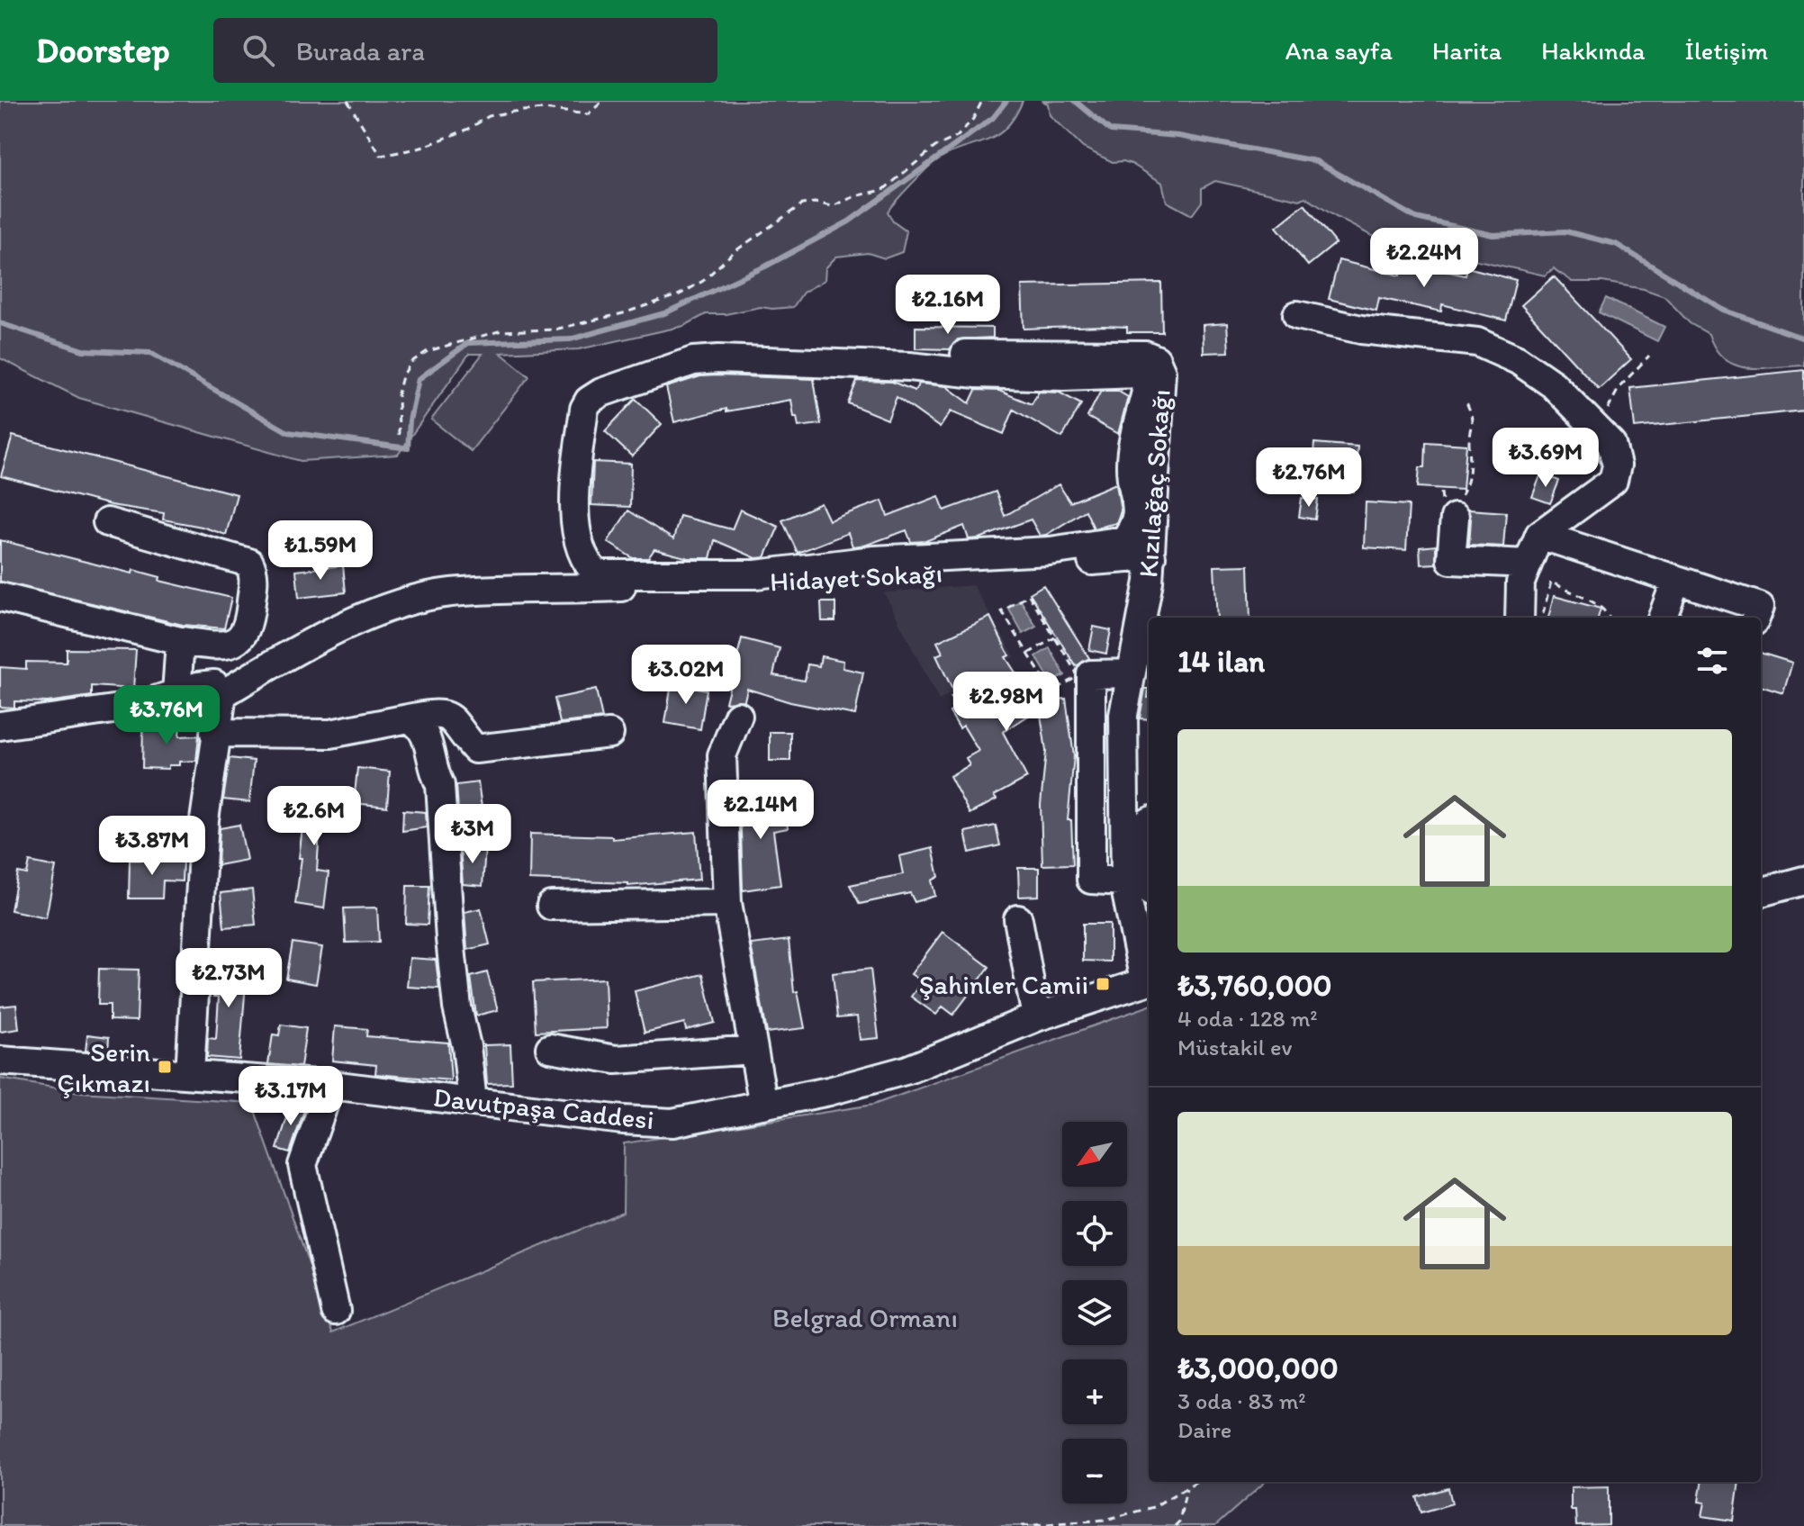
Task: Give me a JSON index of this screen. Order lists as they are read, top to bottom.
{
  "streets": {
    "street": ["Kızılağaç Sokağı", "Hidayet Sokağı", "Davutpaşa Caddesi"]
  },
  "crossings": [
    ["Kızılağaç Sokağı", "Hidayet Sokağı"],
    ["Kızılağaç Sokağı", "Davutpaşa Caddesi"]
  ],
  "parks": ["Belgrad Ormanı"],
  "places": {
    "transit": ["Şahinler Camii", "Serin Çıkmazı"]
  },
  "north": "bottom left",
  "page": {
    "header": "Doorstep",
    "search": "Burada ara",
    "nav": [
      "Ana sayfa",
      "Harita",
      "Hakkında",
      "İletişim"
    ],
    "price": [
      "₺2.24M",
      "₺2.16M",
      "₺3.69M",
      "₺2.76M",
      "₺1.59M",
      "₺3.02M",
      "₺2.98M",
      "₺3.76M",
      "₺2.14M",
      "₺2.6M",
      "₺3M",
      "₺3.87M",
      "₺2.73M",
      "₺3.17M"
    ],
    "heading": "14 ilan",
    "list": [
      {
        "name": "₺3,760,000",
        "note": "4 oda · 128 m² · Müstakil ev"
      },
      {
        "name": "₺3,000,000",
        "note": "3 oda · 83 m² · Daire"
      }
    ],
    "map_buttons": ["+", "−"]
  }
}
